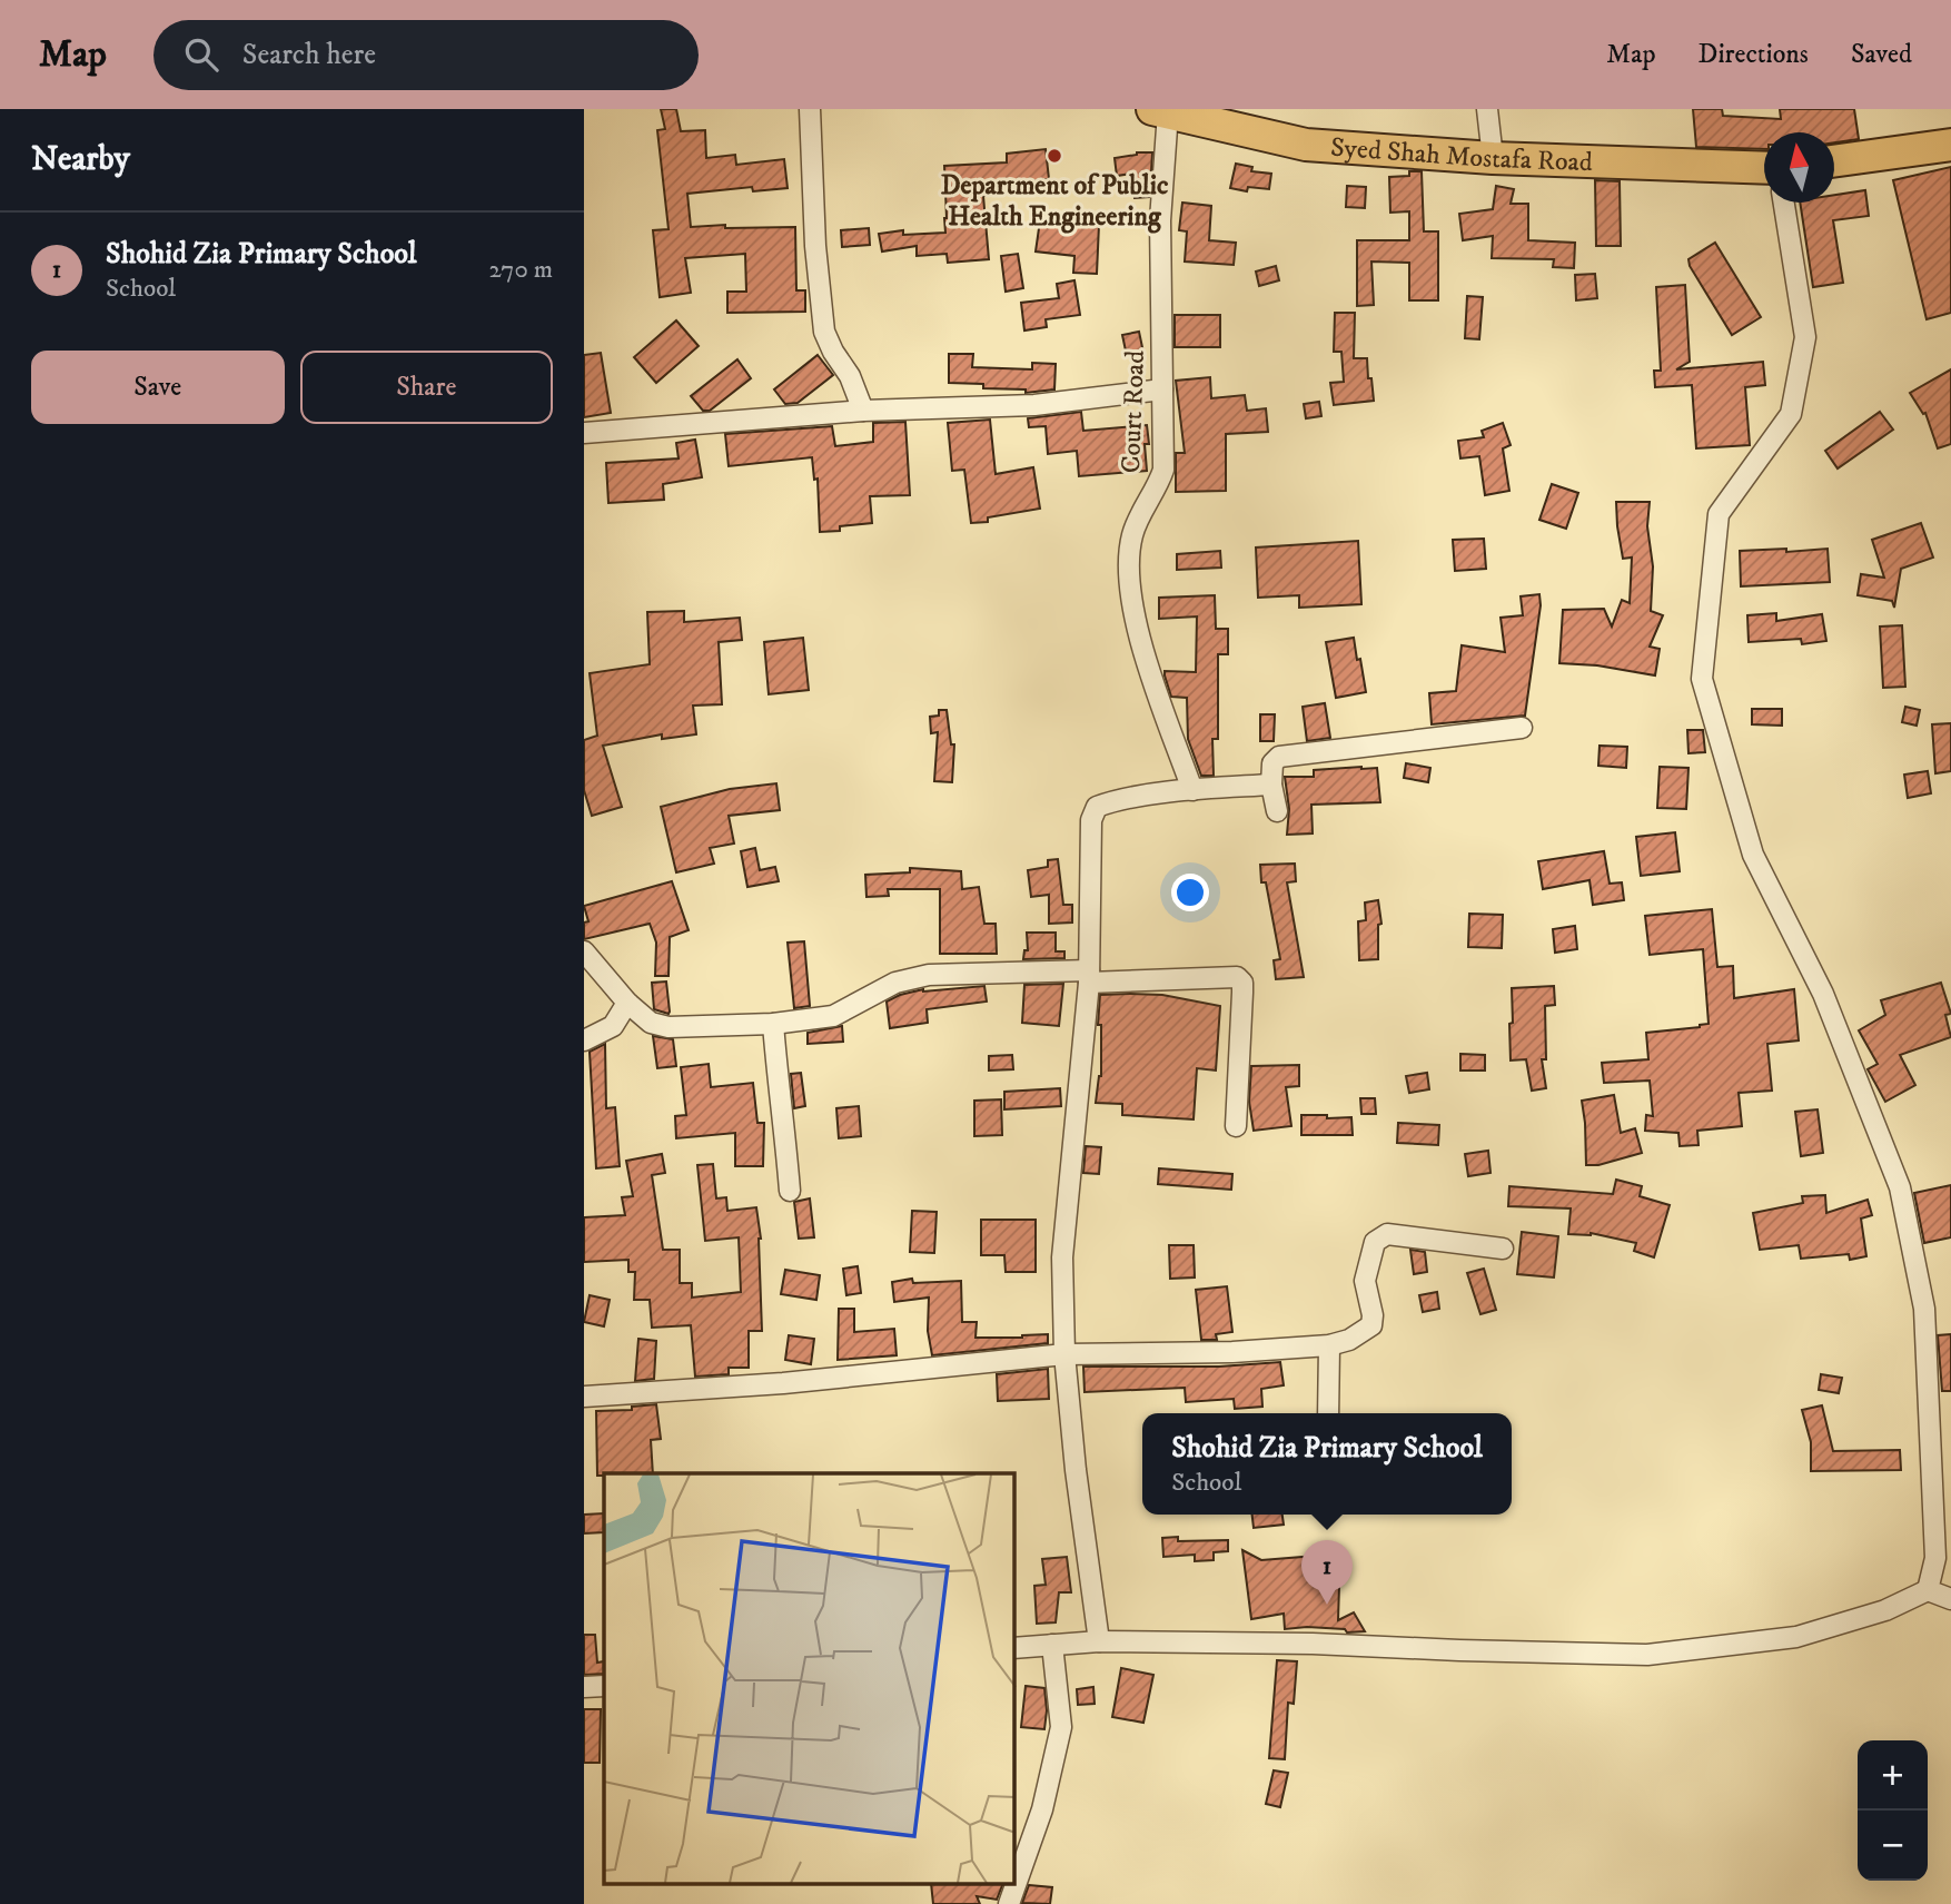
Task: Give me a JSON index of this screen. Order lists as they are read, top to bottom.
{
  "streets": {
    "highway": ["Syed Shah Mostafa Road"],
    "street": ["Court Road"]
  },
  "crossings": [
    ["Syed Shah Mostafa Road", "Court Road"]
  ],
  "places": ["Department of Public Health Engineering"],
  "north": "top",
  "page": {
    "header": "Map",
    "search": "Search here",
    "nav": ["Map", "Directions", "Saved"],
    "heading": "Nearby",
    "list": [
      {
        "mark": "1",
        "name": "Shohid Zia Primary School",
        "note": "School",
        "value": "270 m"
      }
    ],
    "buttons": ["Save", "Share"],
    "popup": ["Shohid Zia Primary School", "School"],
    "pins": "1",
    "map_buttons": ["+", "−"]
  }
}
